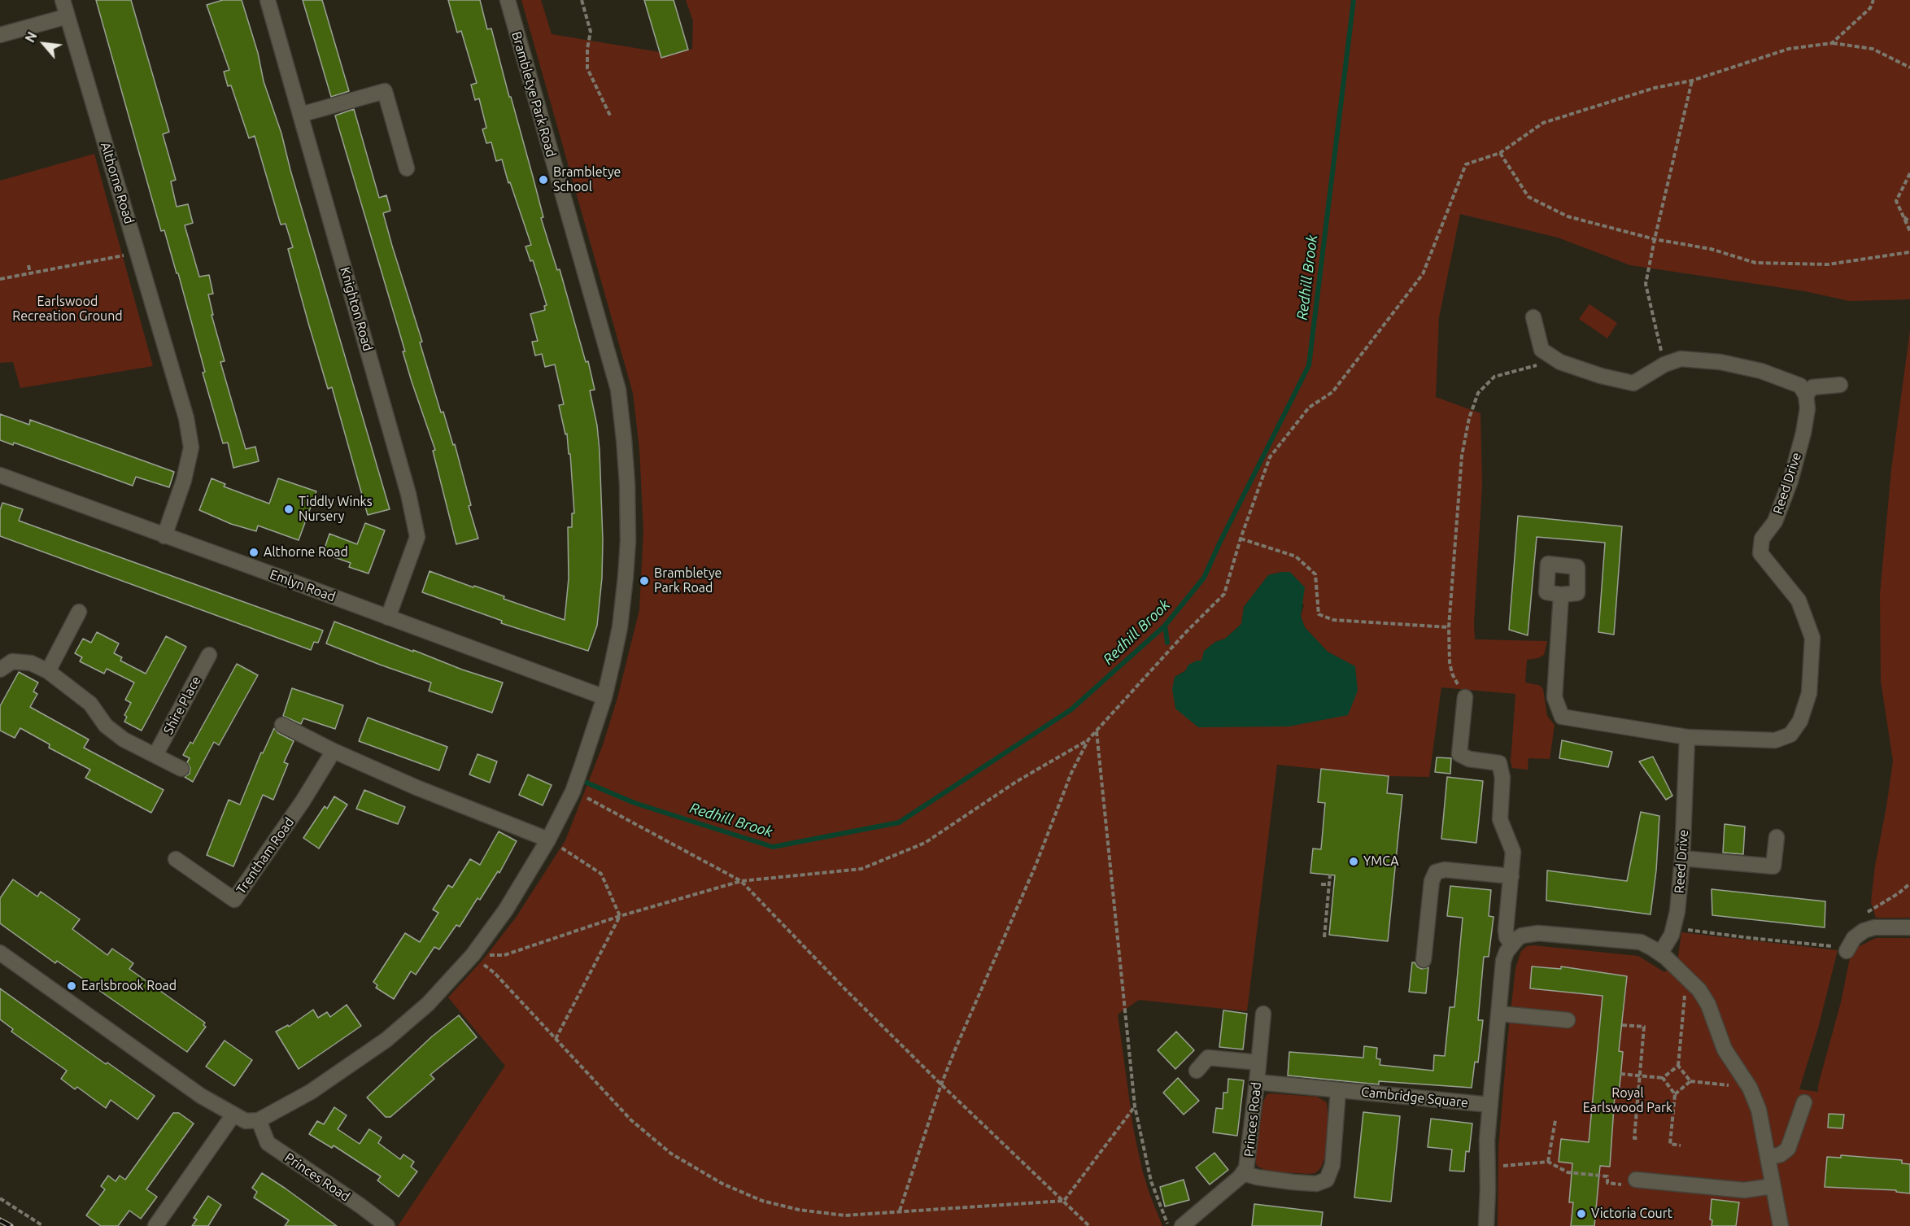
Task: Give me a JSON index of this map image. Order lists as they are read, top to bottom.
{
  "streets": {
    "street": [
      "Brambletye Park Road",
      "Althorne Road",
      "Knighton Road",
      "Reed Drive",
      "Emlyn Road",
      "Shire Place",
      "Trentham Road",
      "Cambridge Square",
      "Princes Road"
    ]
  },
  "crossings": [
    ["Brambletye Park Road", "Emlyn Road"],
    ["Brambletye Park Road", "Princes Road"],
    ["Althorne Road", "Emlyn Road"],
    ["Knighton Road", "Emlyn Road"],
    ["Cambridge Square", "Princes Road"]
  ],
  "water": ["Redhill Brook"],
  "parks": ["Earlswood Recreation Ground", "Royal Earlswood Park"],
  "places": [
    "Brambletye School",
    "Tiddly Winks Nursery",
    "Althorne Road",
    "Brambletye Park Road",
    "YMCA",
    "Earlsbrook Road",
    "Victoria Court"
  ],
  "north": "top left"
}
